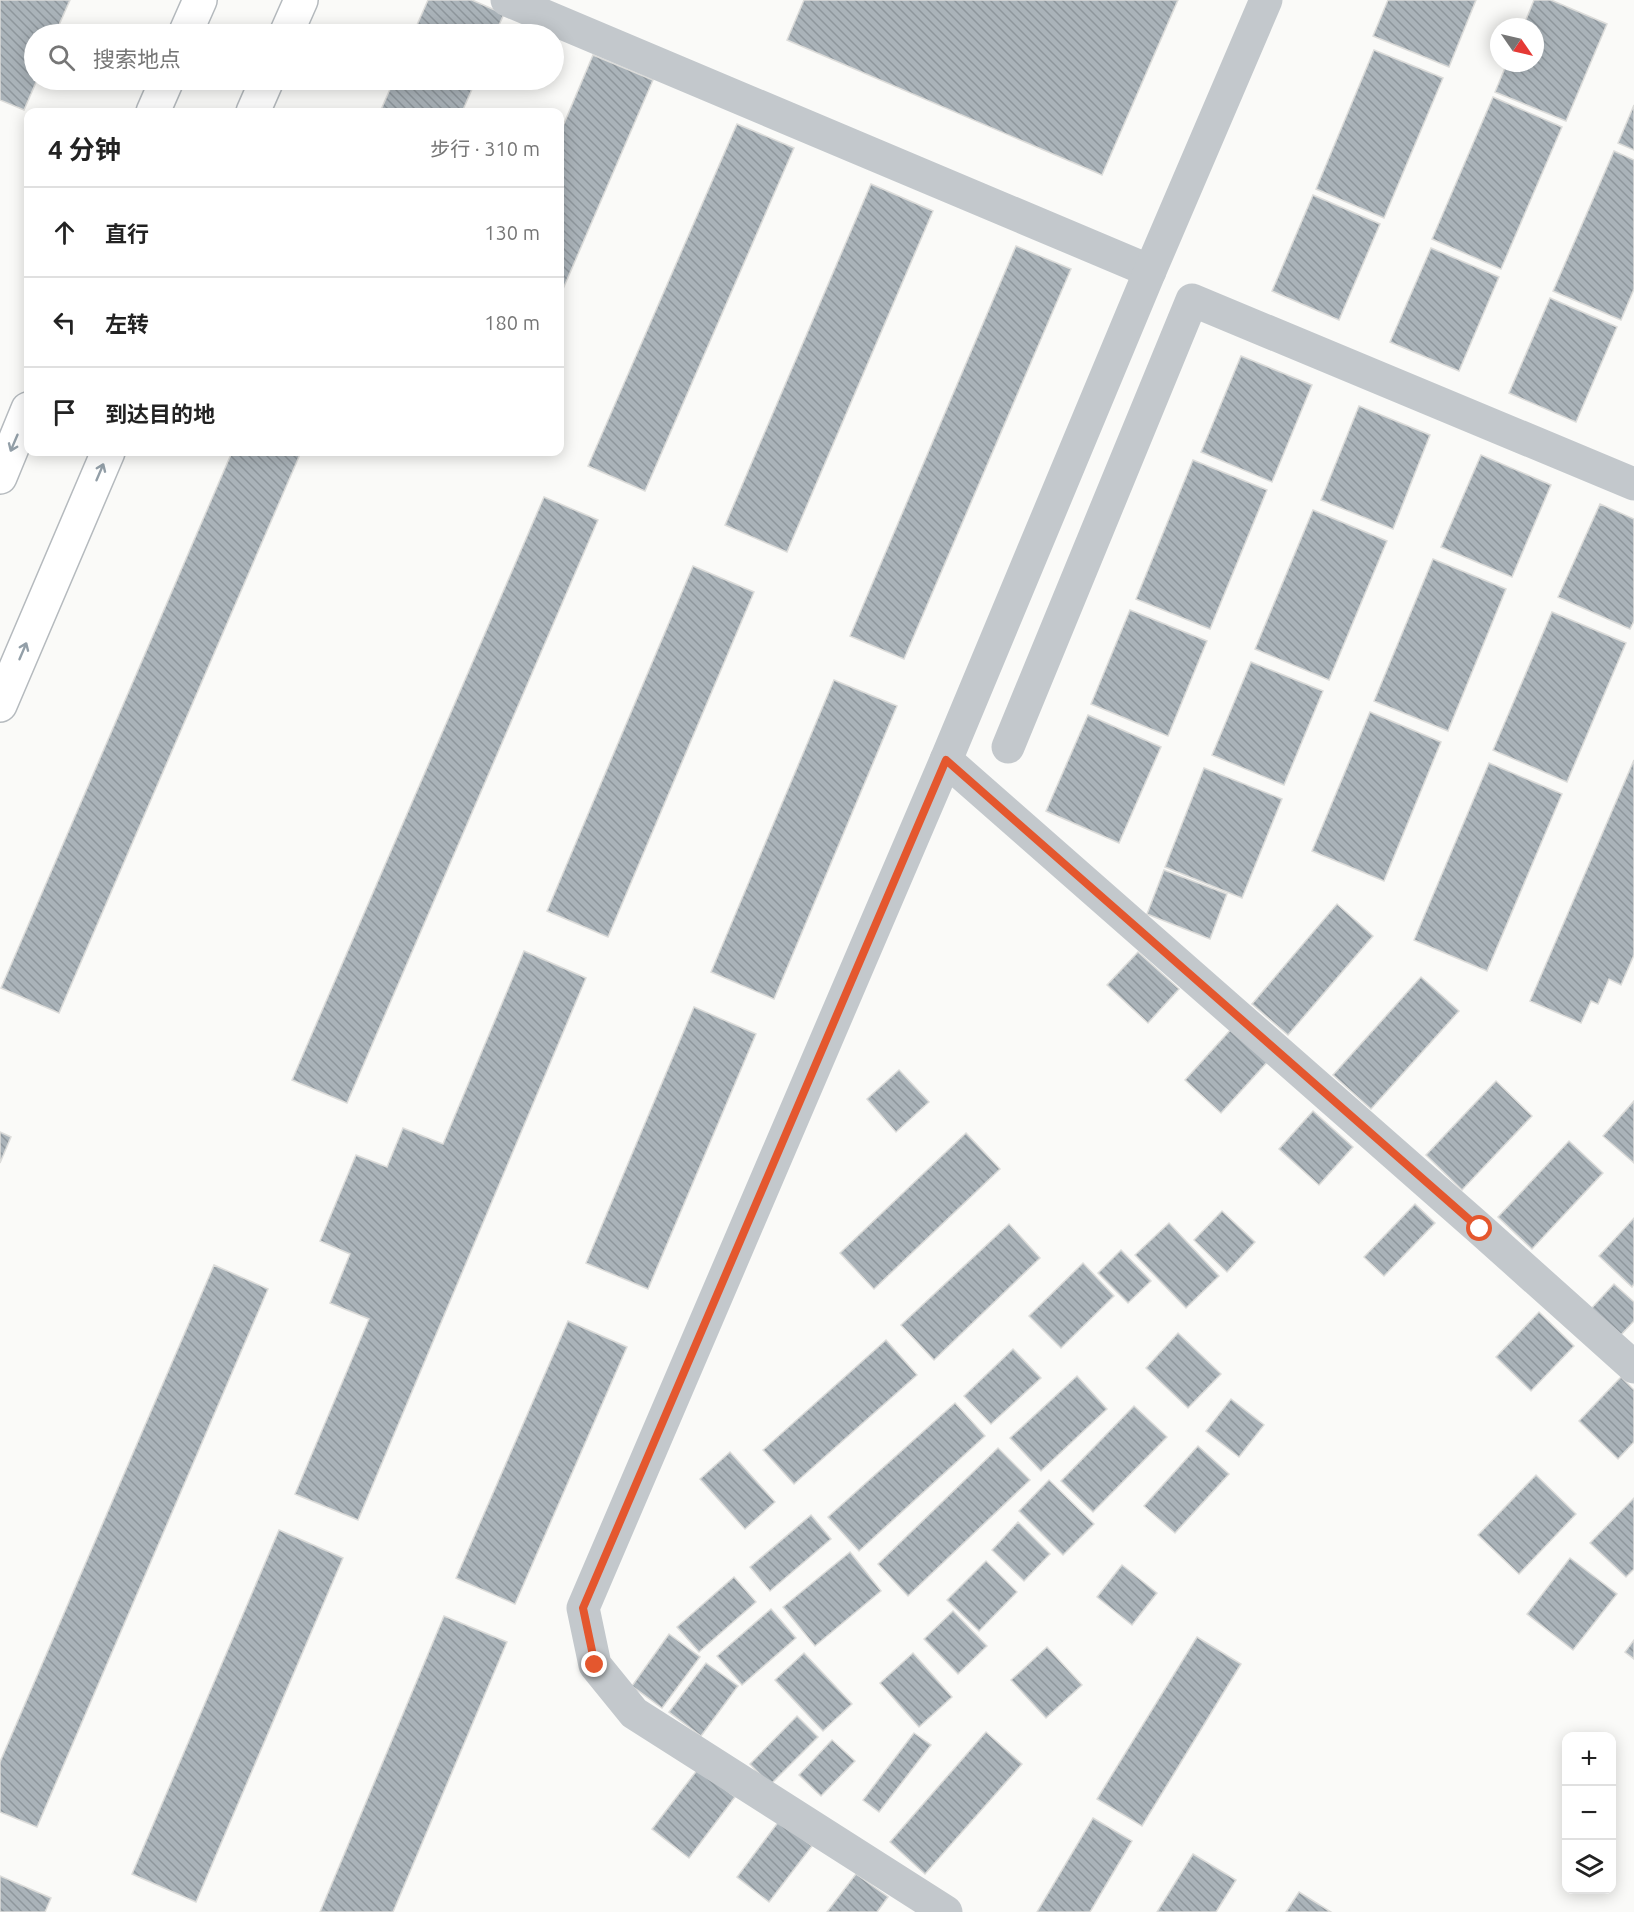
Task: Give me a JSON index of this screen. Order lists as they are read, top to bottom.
{
  "north": "bottom right",
  "page": {
    "search": "搜索地点",
    "heading": ["4 分钟", "步行 · 310 m"],
    "list": [
      ["直行", "130 m"],
      ["左转", "180 m"],
      "到达目的地"
    ],
    "map_buttons": ["+", "−"]
  }
}
